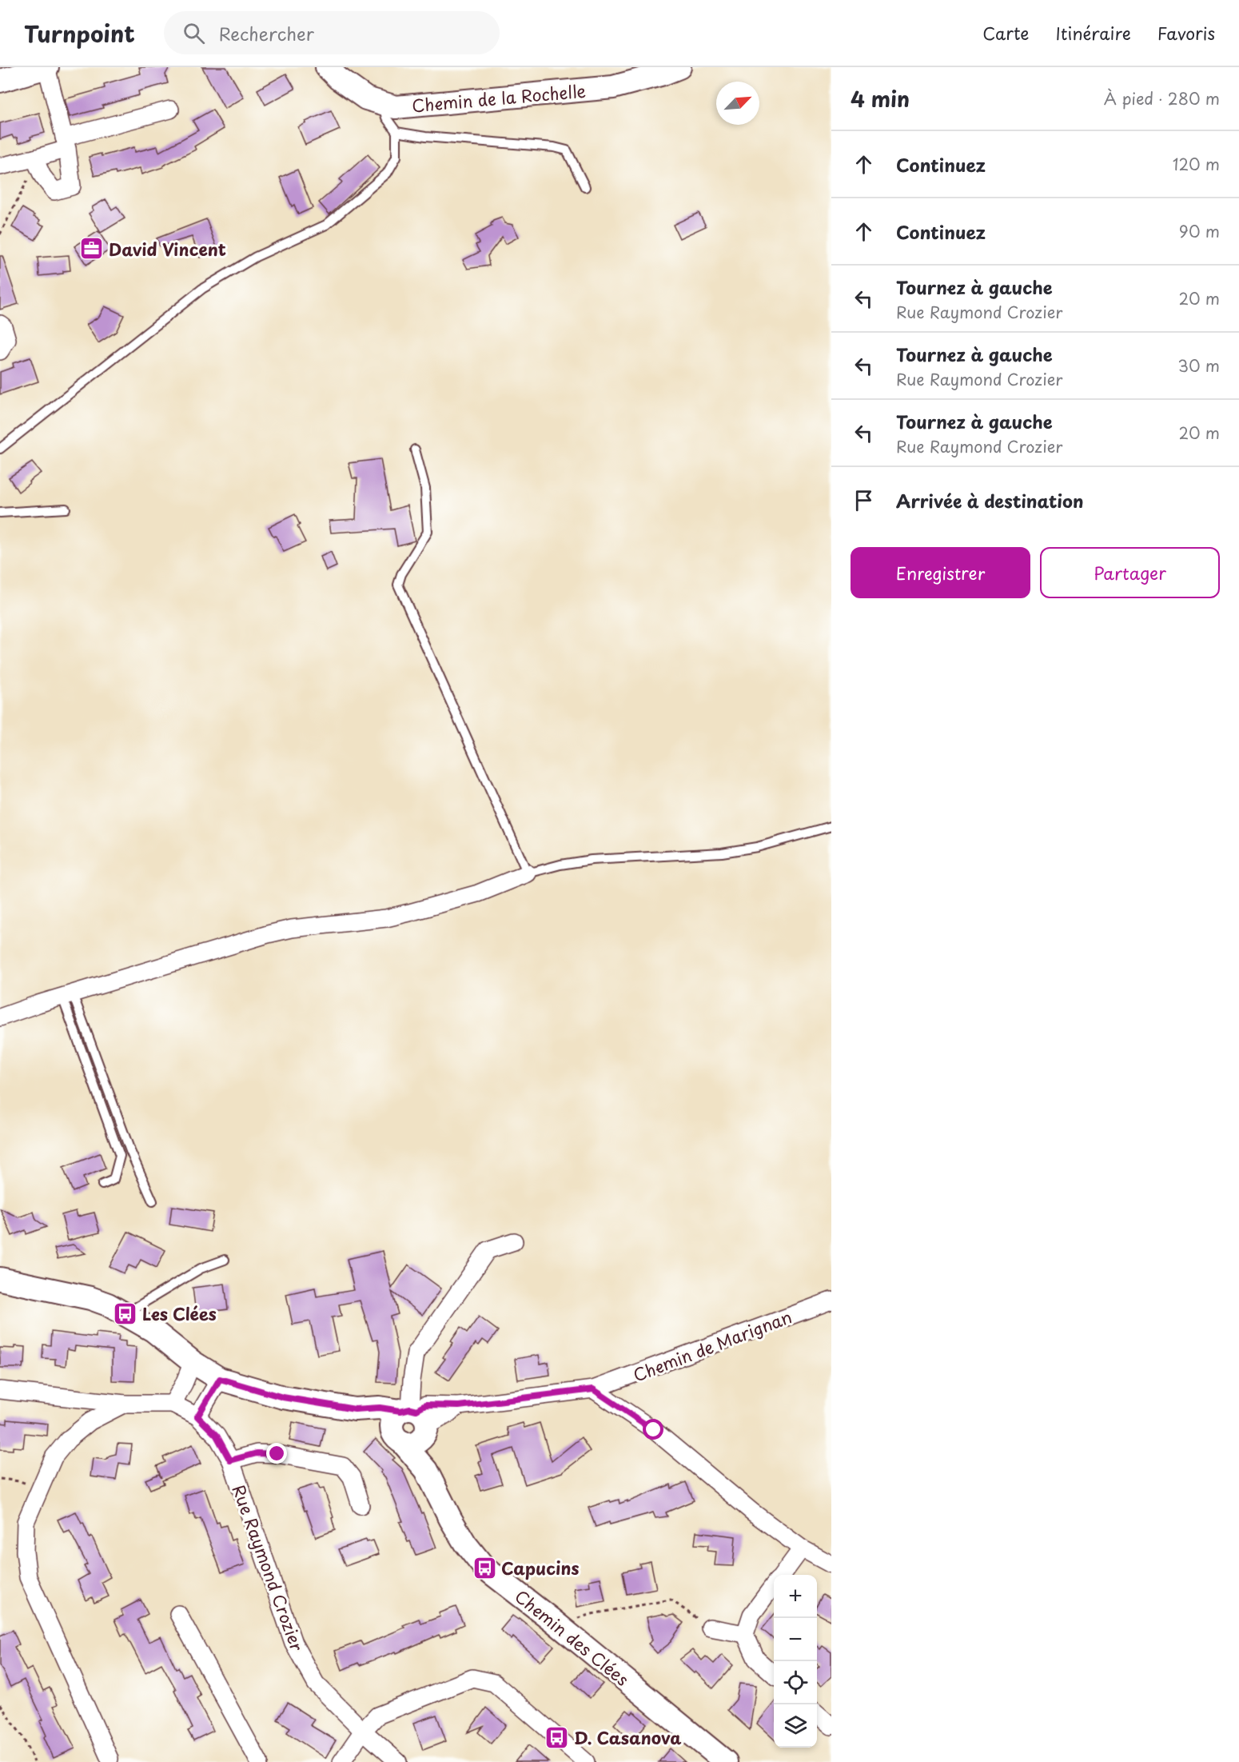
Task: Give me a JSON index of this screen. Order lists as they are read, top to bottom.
{
  "streets": {
    "street": [
      "Chemin de la Rochelle",
      "Chemin de Marignan",
      "Rue Raymond Crozier",
      "Chemin des Clées"
    ]
  },
  "crossings": [
    ["Chemin de Marignan", "Chemin des Clées"]
  ],
  "places": {
    "office": ["David Vincent"],
    "bus stop": ["Les Clées", "Capucins", "D. Casanova"]
  },
  "north": "top right",
  "page": {
    "header": "Turnpoint",
    "search": "Rechercher",
    "nav": ["Carte", "Itinéraire", "Favoris"],
    "heading": ["4 min", "À pied · 280 m"],
    "list": [
      ["Continuez", "120 m"],
      ["Continuez", "90 m"],
      ["Tournez à gauche", "Rue Raymond Crozier", "20 m"],
      ["Tournez à gauche", "Rue Raymond Crozier", "30 m"],
      ["Tournez à gauche", "Rue Raymond Crozier", "20 m"],
      "Arrivée à destination"
    ],
    "buttons": ["Enregistrer", "Partager"],
    "map_buttons": ["+", "−"]
  }
}
